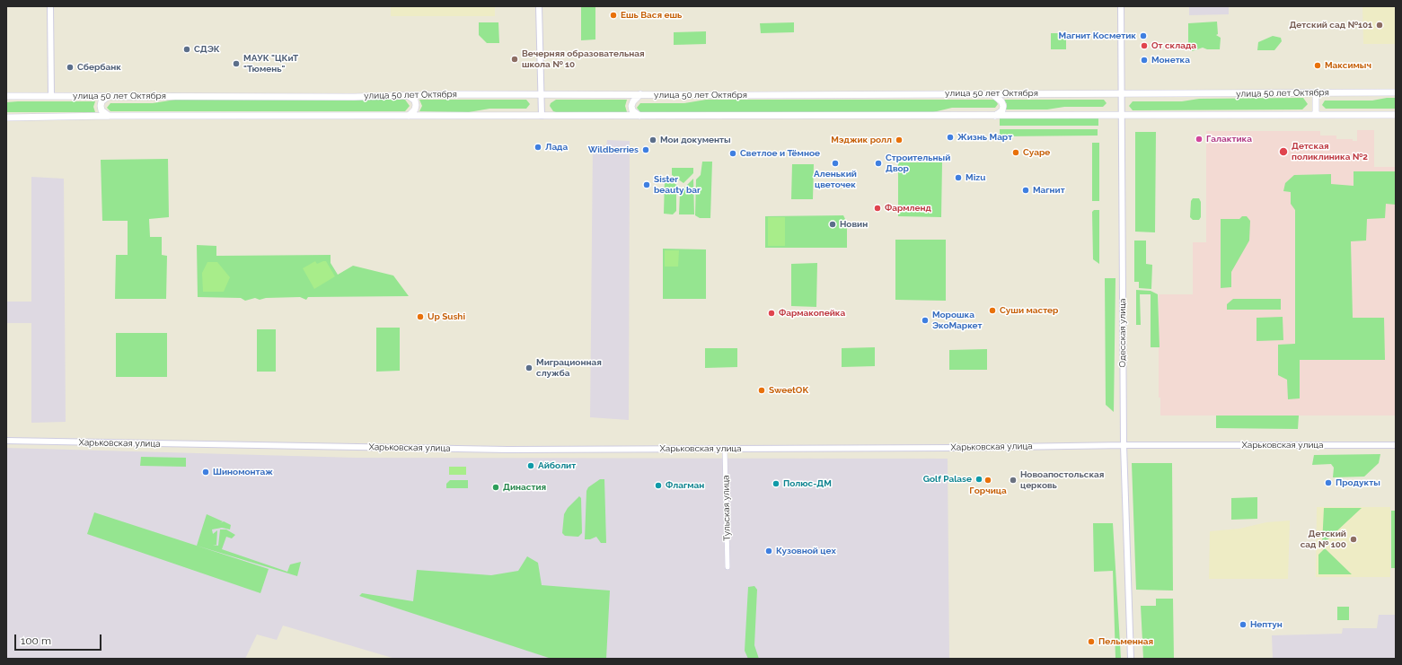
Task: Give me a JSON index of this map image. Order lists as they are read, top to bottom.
{
  "streets": {
    "main road": ["улица 50 лет Октября"],
    "street": ["Одесская улица", "Харьковская улица", "Тульская улица"]
  },
  "crossings": [
    ["улица 50 лет Октября", "Одесская улица"],
    ["Одесская улица", "Харьковская улица"],
    ["Харьковская улица", "Тульская улица"]
  ],
  "places": [
    "Ешь Вася ешь",
    "Детский сад №101",
    "Магнит Косметик",
    "От склада",
    "СДЭК",
    "Вечерняя образовательная школа № 10",
    "Монетка",
    "МАУК \"ЦКиТ \"Тюмень\"",
    "Максимыч",
    "Сбербанк",
    "Жизнь Март",
    "Галактика",
    "Мои документы",
    "Мэджик ролл",
    "Лада",
    "Wildberries",
    "Детская поликлиника №2",
    "Суаре",
    "Светлое и Тёмное",
    "Аленький цветочек",
    "Строительный Двор",
    "Mizu",
    "Sister beauty bar",
    "Магнит",
    "Фармленд",
    "Новин",
    "Суши мастер",
    "Фармакопейка",
    "Up Sushi",
    "Морошка ЭкоМаркет",
    "Миграционная служба",
    "SweetOK",
    "Айболит",
    "Шиномонтаж",
    "Golf Palase",
    "Горчица",
    "Новоапостольская церковь",
    "Продукты",
    "Полюс-ДМ",
    "Флагман",
    "Династия",
    "Детский сад № 100",
    "Кузовной цех",
    "Нептун",
    "Пельменная"
  ],
  "scale_bar": "100 m"
}
